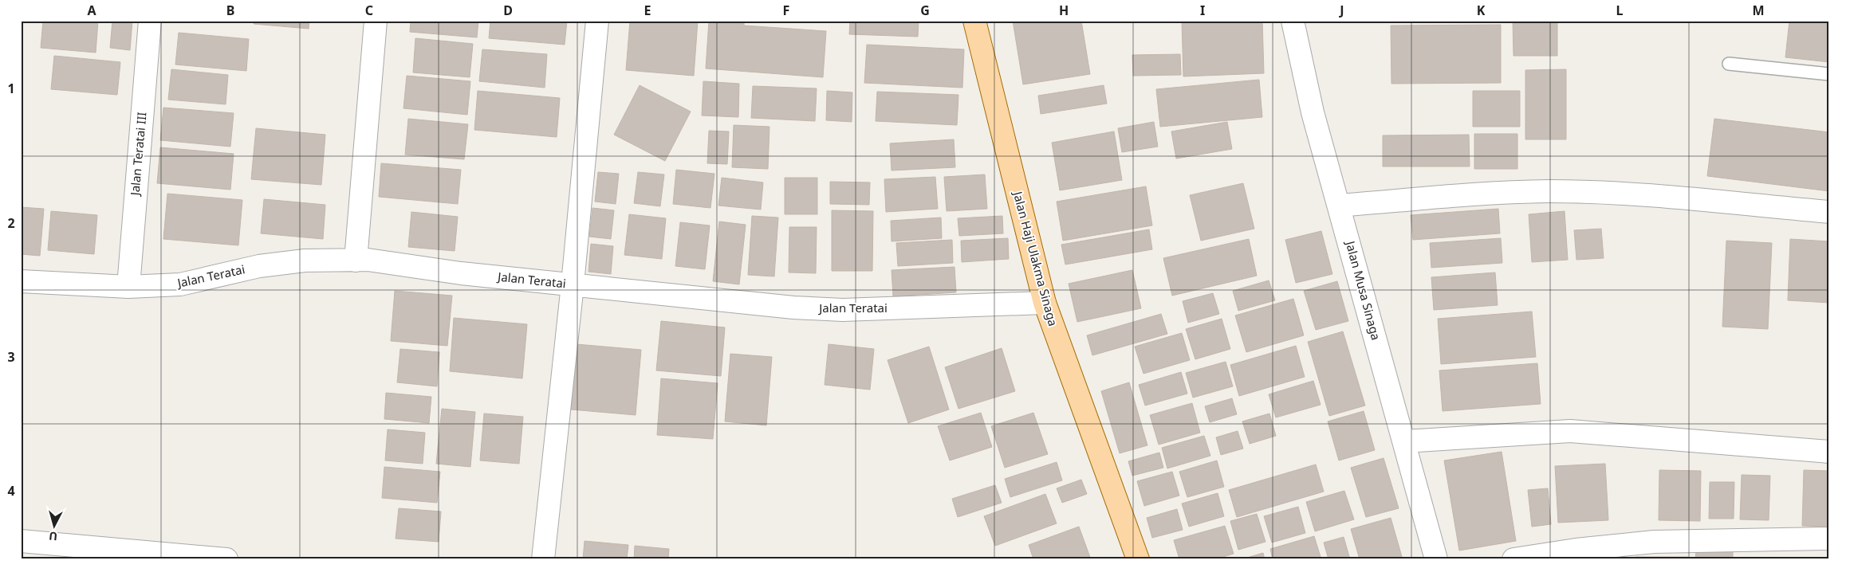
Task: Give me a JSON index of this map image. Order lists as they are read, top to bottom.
{
  "streets": {
    "main road": ["Jalan Haji Ulakma Sinaga"],
    "street": ["Jalan Teratai III", "Jalan Teratai", "Jalan Musa Sinaga"]
  },
  "crossings": [
    ["Jalan Teratai III", "Jalan Teratai"],
    ["Jalan Haji Ulakma Sinaga", "Jalan Teratai"]
  ],
  "north": "bottom",
  "grid": {
    "columns": [
      "A",
      "B",
      "C",
      "D",
      "E",
      "F",
      "G",
      "H",
      "I",
      "J",
      "K",
      "L",
      "M"
    ],
    "rows": [
      "1",
      "2",
      "3",
      "4"
    ]
  }
}
